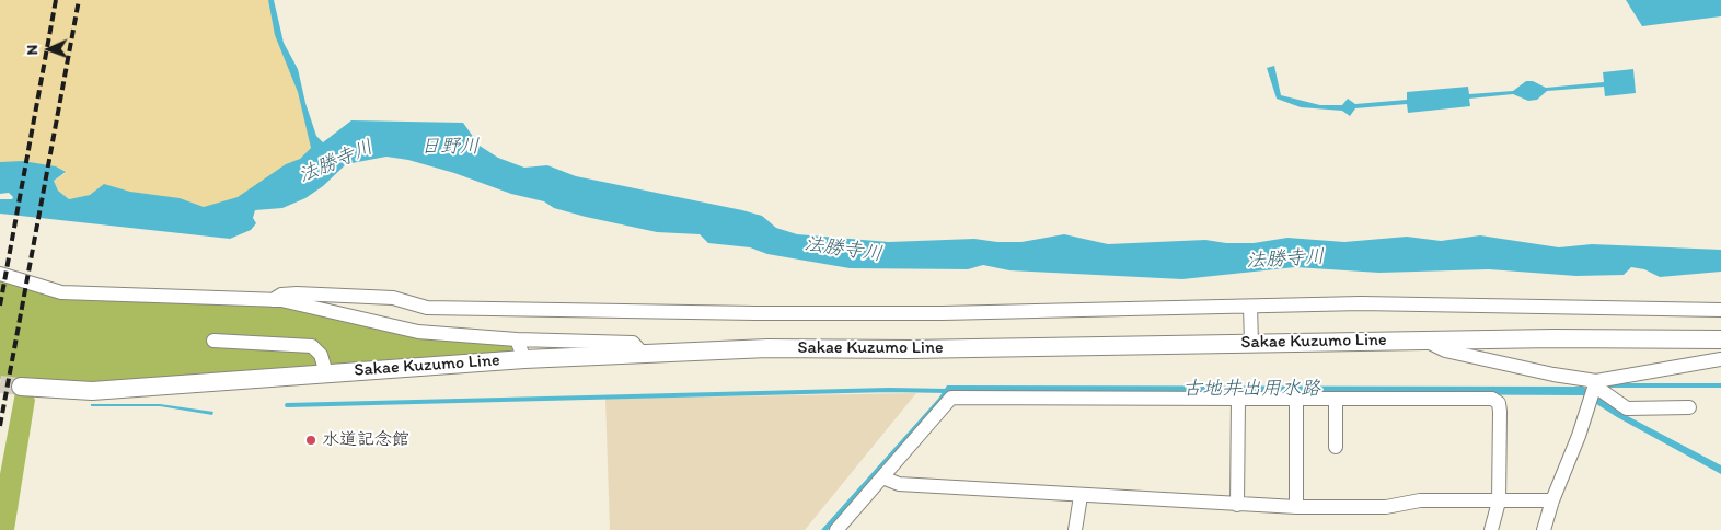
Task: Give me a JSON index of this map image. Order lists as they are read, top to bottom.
{
  "streets": {
    "main road": ["Sakae Kuzumo Line"]
  },
  "water": ["日野川", "法勝寺川", "古地井出用水路"],
  "places": ["水道記念館"],
  "north": "left"
}
